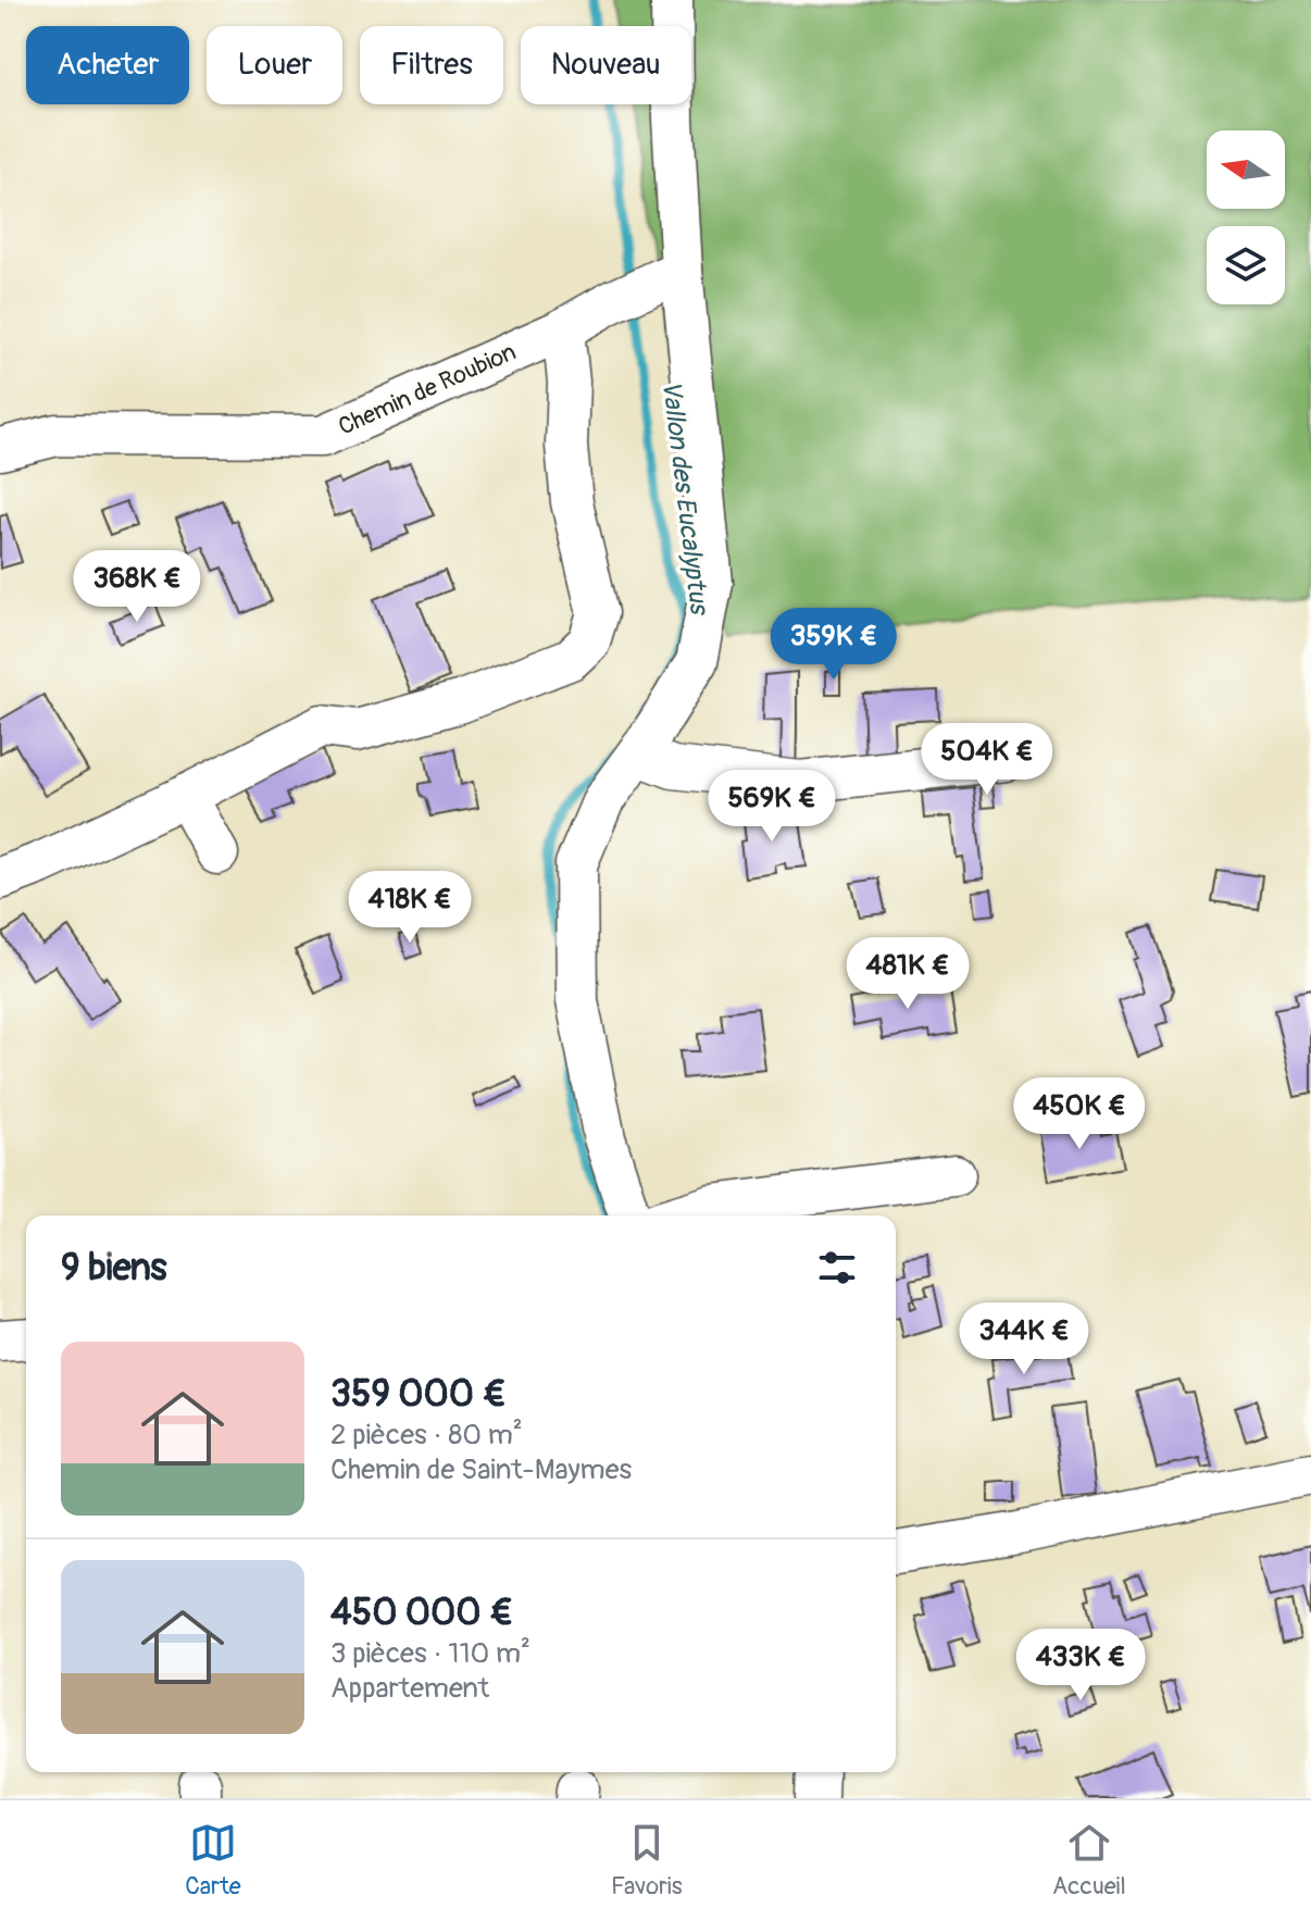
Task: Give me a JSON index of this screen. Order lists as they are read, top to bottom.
{
  "streets": {
    "street": ["Chemin de Roubion"]
  },
  "water": ["Vallon des Eucalyptus"],
  "north": "left",
  "page": {
    "chip": [
      "Acheter",
      "Louer",
      "Filtres",
      "Nouveau"
    ],
    "price": [
      "368K €",
      "359K €",
      "504K €",
      "569K €",
      "418K €",
      "481K €",
      "450K €",
      "344K €",
      "433K €"
    ],
    "heading": "9 biens",
    "list": [
      {
        "name": "359 000 €",
        "note": "2 pièces · 80 m² · Chemin de Saint-Maymes"
      },
      {
        "name": "450 000 €",
        "note": "3 pièces · 110 m² · Appartement"
      }
    ],
    "tabs": ["Carte", "Favoris", "Accueil"]
  }
}
